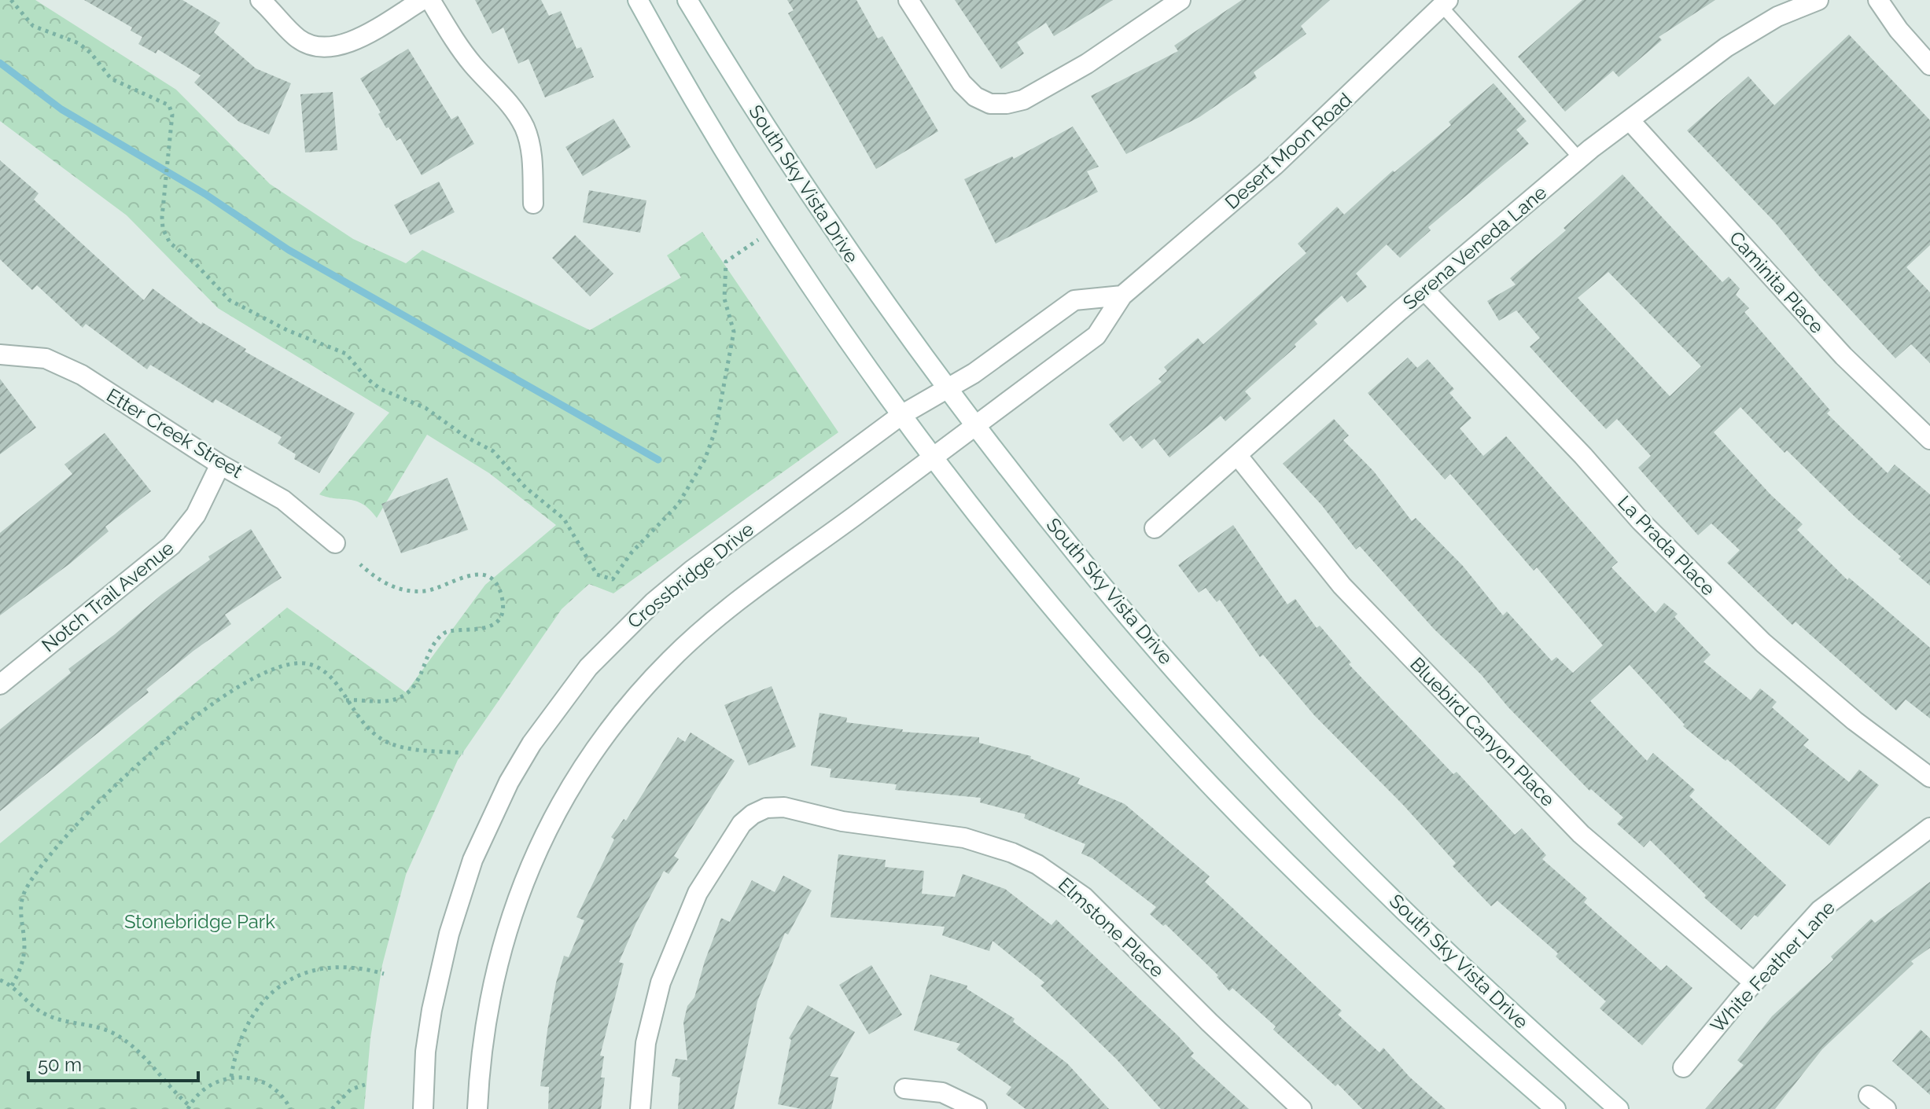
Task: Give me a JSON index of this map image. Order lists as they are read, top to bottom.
{
  "streets": {
    "street": [
      "Desert Moon Road",
      "South Sky Vista Drive",
      "Serena Veneda Lane",
      "Caminita Place",
      "Etter Creek Street",
      "La Prada Place",
      "Crossbridge Drive",
      "Notch Trail Avenue",
      "Bluebird Canyon Place",
      "Elmstone Place",
      "White Feather Lane"
    ]
  },
  "crossings": [
    ["Desert Moon Road", "South Sky Vista Drive"],
    ["South Sky Vista Drive", "Crossbridge Drive"],
    ["Serena Veneda Lane", "Caminita Place"],
    ["Serena Veneda Lane", "La Prada Place"],
    ["Serena Veneda Lane", "Bluebird Canyon Place"],
    ["Etter Creek Street", "Notch Trail Avenue"],
    ["Bluebird Canyon Place", "White Feather Lane"]
  ],
  "parks": ["Stonebridge Park"],
  "scale_bar": "50 m"
}
